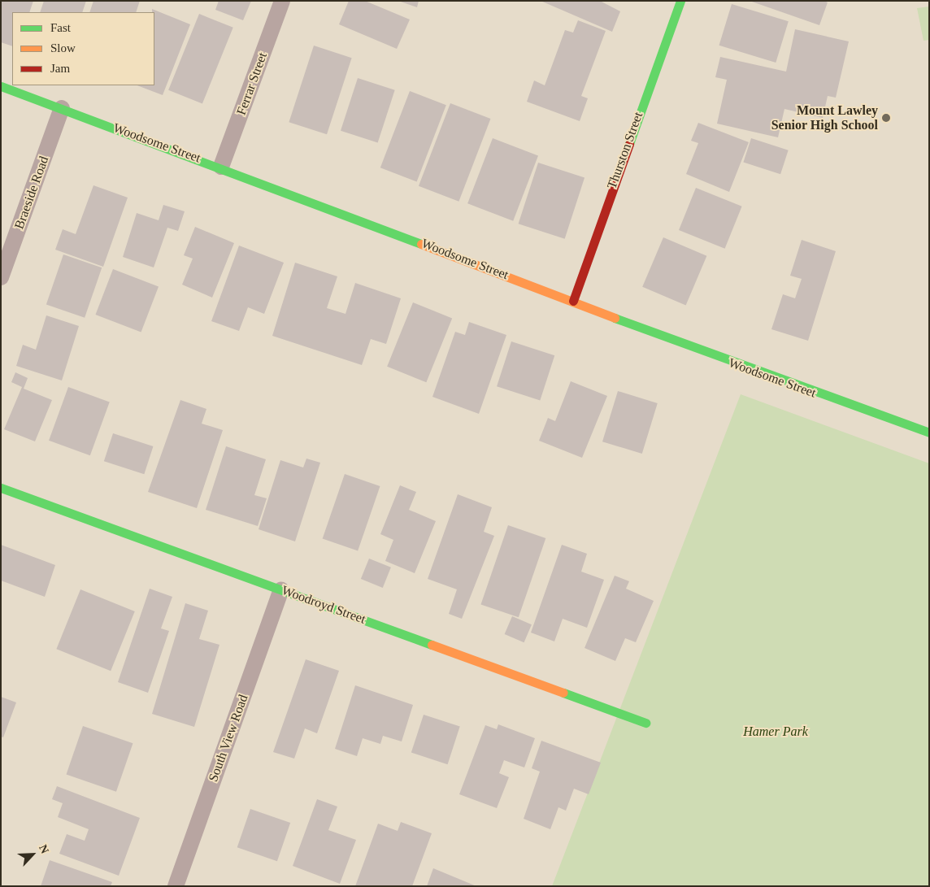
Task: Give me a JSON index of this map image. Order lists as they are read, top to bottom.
{
  "streets": {
    "street": [
      "Ferrar Street",
      "Woodsome Street",
      "Thurston Street",
      "Braeside Road",
      "Woodroyd Street",
      "South View Road"
    ]
  },
  "crossings": [
    ["Ferrar Street", "Woodsome Street"],
    ["Woodsome Street", "Thurston Street"],
    ["Woodsome Street", "Braeside Road"],
    ["Woodroyd Street", "South View Road"]
  ],
  "parks": ["Hamer Park"],
  "places": ["Mount Lawley Senior High School"],
  "legend": ["Fast", "Slow", "Jam"],
  "north": "top right"
}
